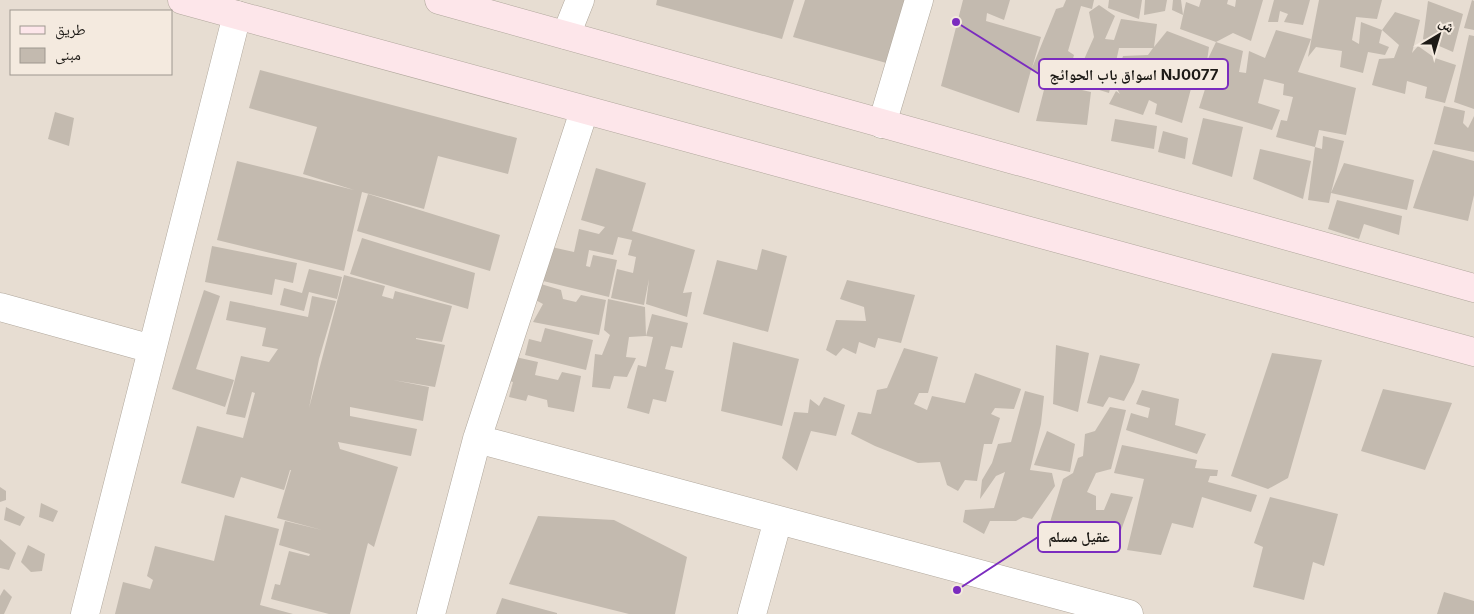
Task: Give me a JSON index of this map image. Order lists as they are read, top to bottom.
{
  "places": ["اسواق باب الحوائج NJ0077", "عقيل مسلم"],
  "legend": ["طريق", "مبنى"],
  "north": "top right"
}
